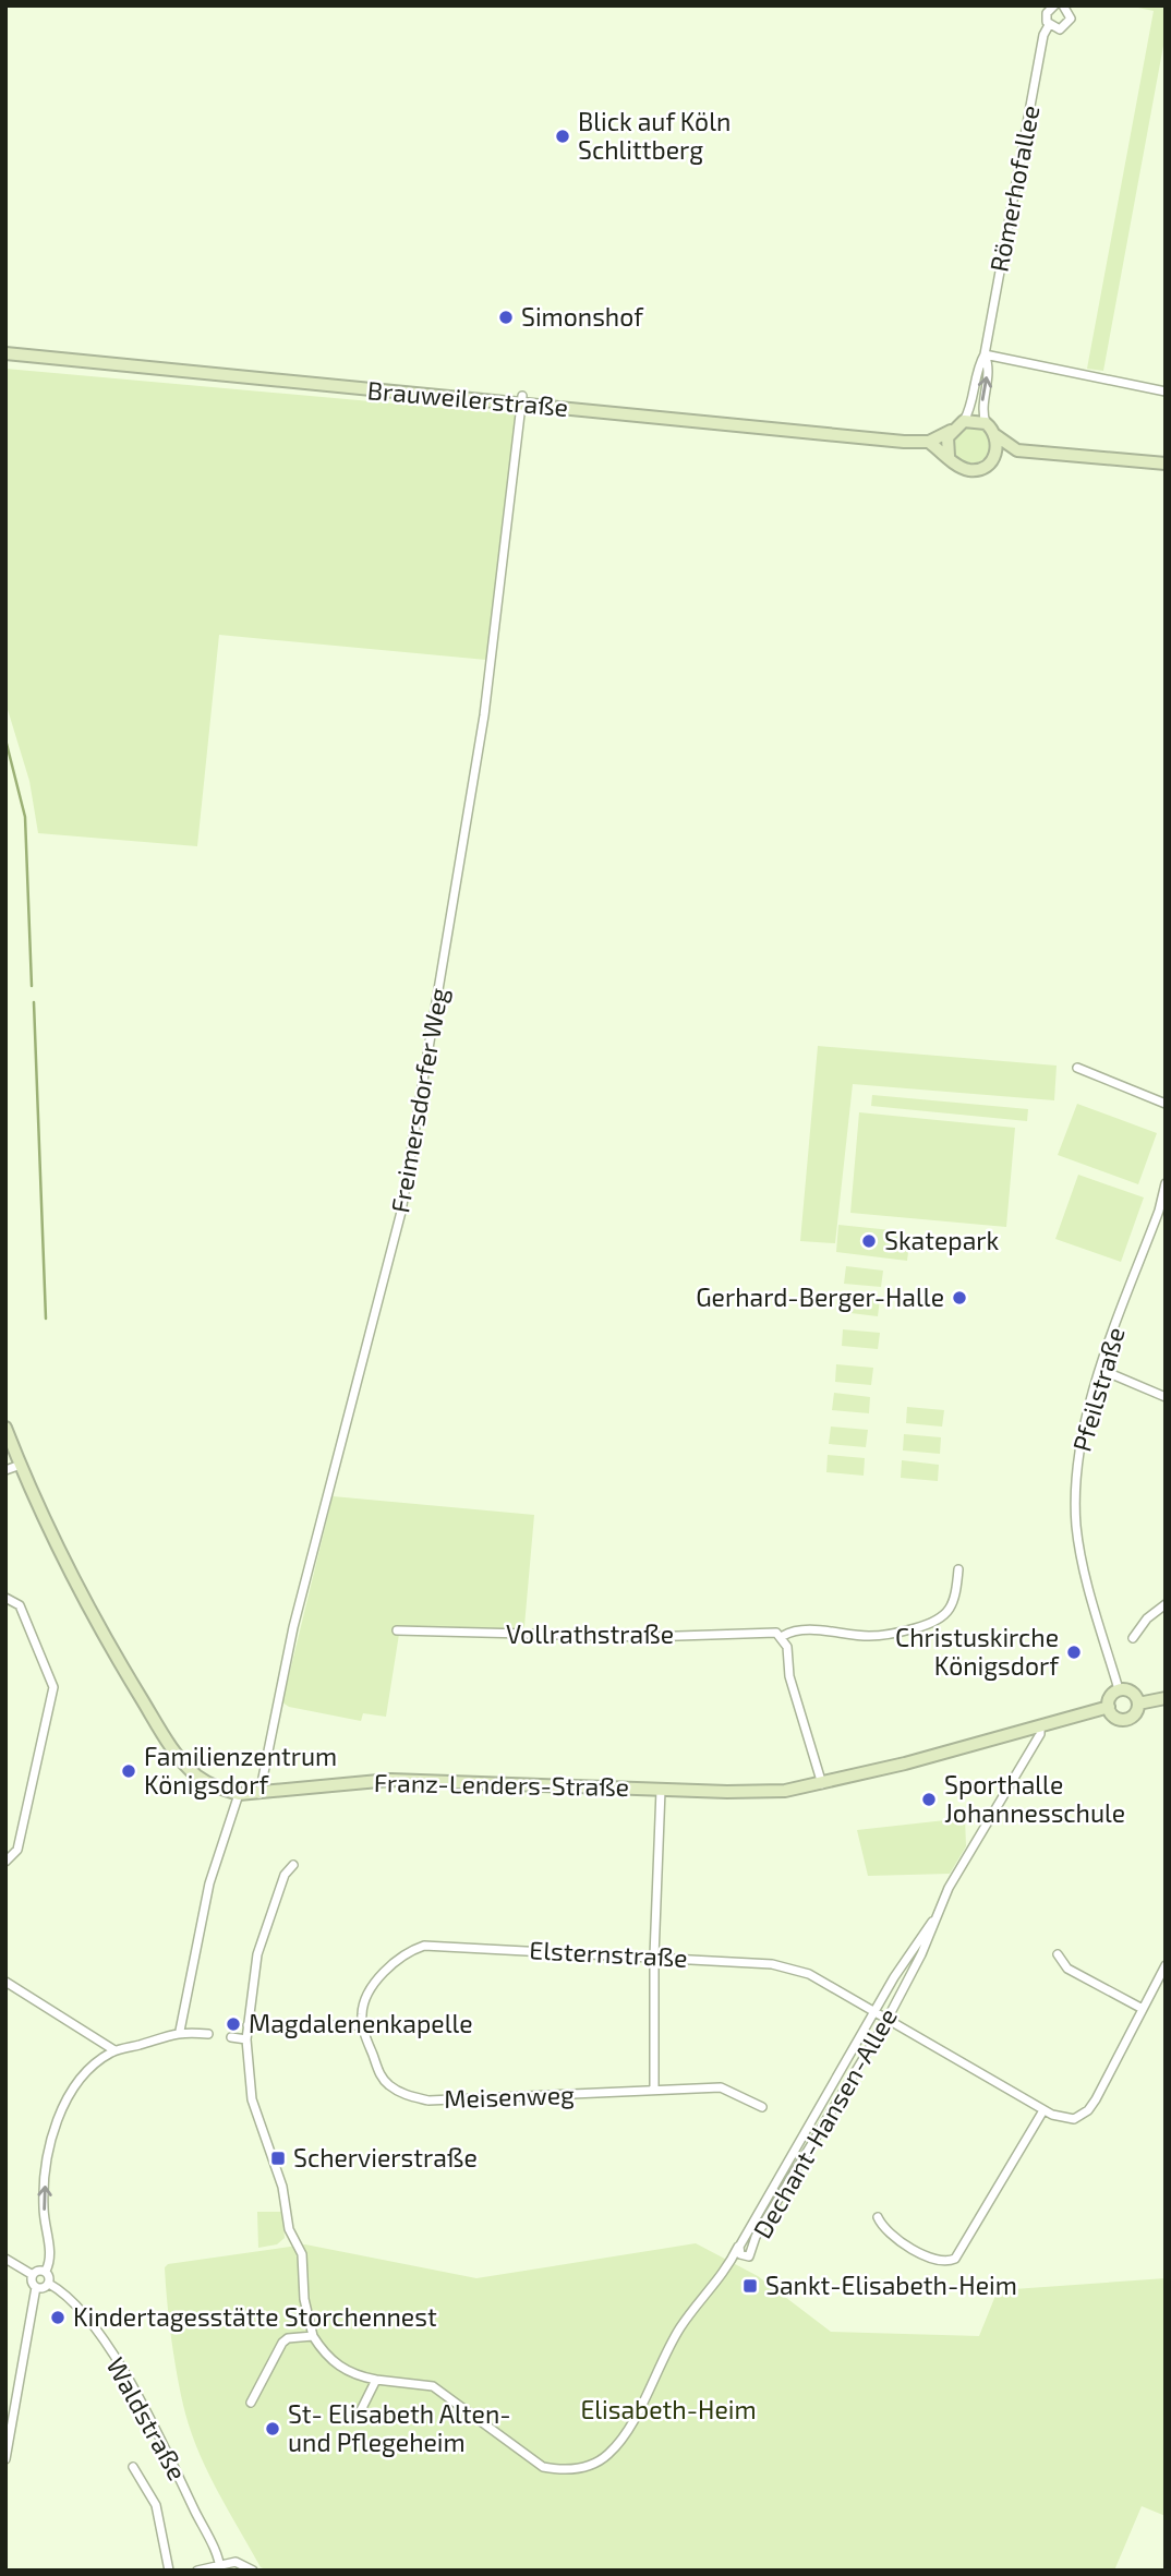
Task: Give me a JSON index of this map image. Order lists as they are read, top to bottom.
{
  "streets": {
    "street": [
      "Römerhofallee",
      "Brauweilerstraße",
      "Freimersdorfer Weg",
      "Pfeilstraße",
      "Vollrathstraße",
      "Franz-Lenders-Straße",
      "Elsternstraße",
      "Meisenweg",
      "Dechant-Hansen-Allee",
      "Waldstraße"
    ]
  },
  "crossings": [
    ["Brauweilerstraße", "Freimersdorfer Weg"],
    ["Freimersdorfer Weg", "Franz-Lenders-Straße"],
    ["Pfeilstraße", "Franz-Lenders-Straße"],
    ["Franz-Lenders-Straße", "Dechant-Hansen-Allee"],
    ["Elsternstraße", "Meisenweg"],
    ["Elsternstraße", "Dechant-Hansen-Allee"]
  ],
  "parks": ["Elisabeth-Heim"],
  "places": {
    "other": [
      "Blick auf Köln Schlittberg",
      "Simonshof",
      "Skatepark",
      "Gerhard-Berger-Halle",
      "Christuskirche Königsdorf",
      "Familienzentrum Königsdorf",
      "Sporthalle Johannesschule",
      "Magdalenenkapelle",
      "Kindertagesstätte Storchennest",
      "St- Elisabeth Alten- und Pflegeheim"
    ],
    "transit": ["Schervierstraße", "Sankt-Elisabeth-Heim"]
  }
}
